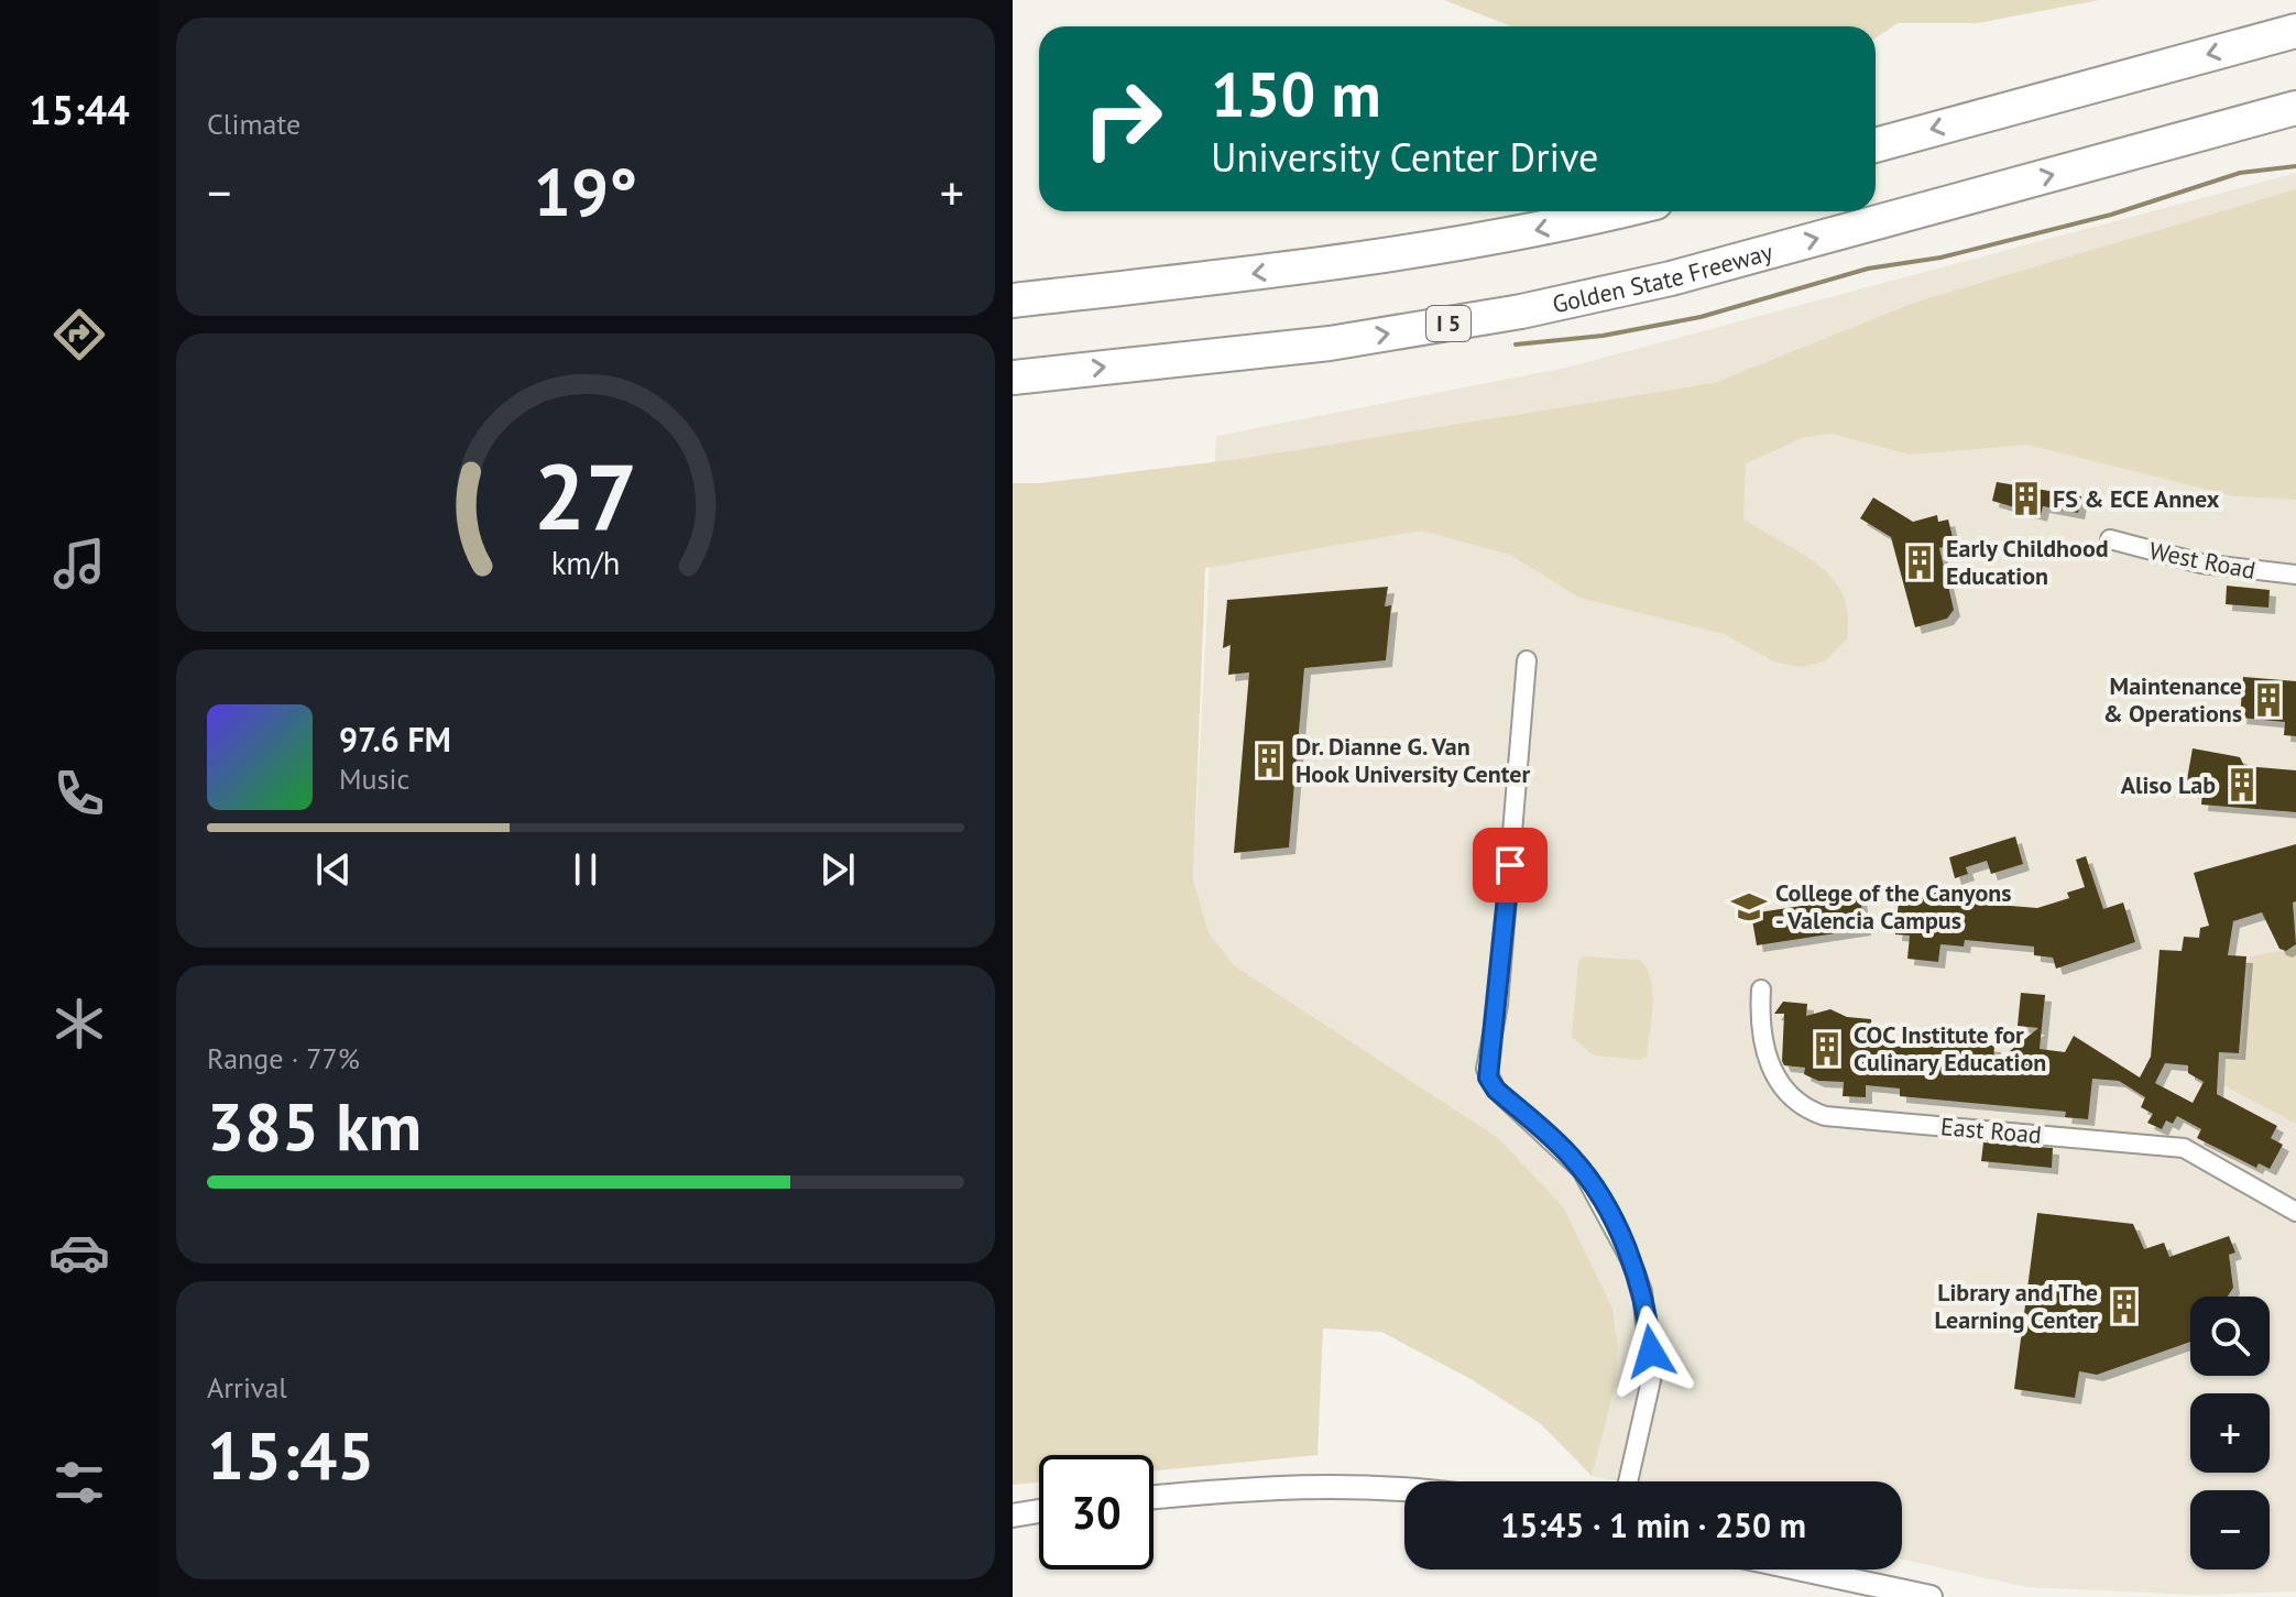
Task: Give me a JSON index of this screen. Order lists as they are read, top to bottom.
{
  "streets": {
    "highway": ["Golden State Freeway", "I 5"],
    "street": ["West Road", "East Road"]
  },
  "places": {
    "building": [
      "FS & ECE Annex",
      "Early Childhood Education",
      "Maintenance & Operations",
      "Dr. Dianne G. Van Hook University Center",
      "Aliso Lab",
      "COC Institute for Culinary Education",
      "Library and The Learning Center"
    ],
    "school or university": ["College of the Canyons - Valencia Campus"]
  },
  "page": {
    "tabs": "15:44",
    "tile": [
      "Climate",
      ["Range · 77%", "385 km"],
      ["Arrival", "15:45"]
    ],
    "turn": ["150 m", "University Center Drive"],
    "heat": ["−", "19°", "+"],
    "song": ["97.6 FM", "Music"],
    "map_buttons": ["+", "−"],
    "limit": "30",
    "trip": "15:45 · 1 min · 250 m",
    "gauge": ["27", "km/h"]
  }
}
